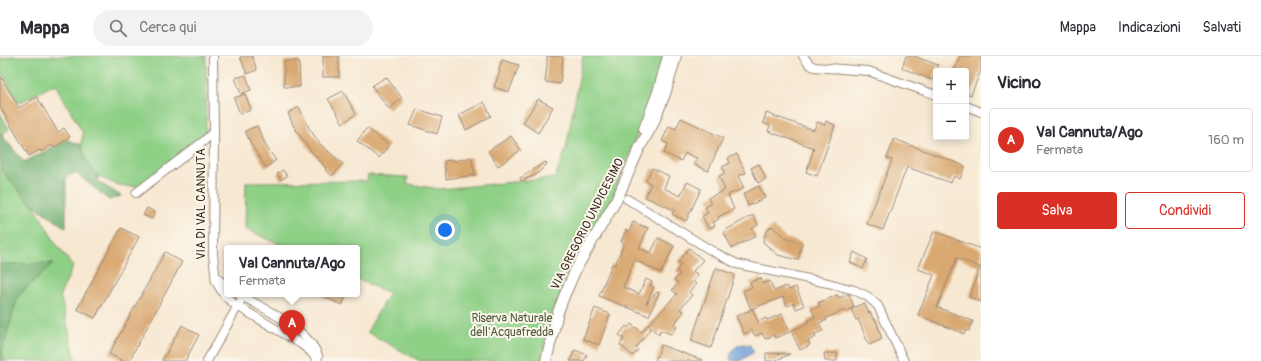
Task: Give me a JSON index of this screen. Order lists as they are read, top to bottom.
{
  "streets": {
    "street": ["VIA DI VAL CANNUTA", "VIA GREGORIO UNDICESIMO"]
  },
  "parks": ["Riserva Naturale dell'Acquafredda"],
  "page": {
    "header": "Mappa",
    "search": "Cerca qui",
    "nav": ["Mappa", "Indicazioni", "Salvati"],
    "heading": "Vicino",
    "map_buttons": ["+", "−"],
    "list": [
      {
        "mark": "A",
        "name": "Val Cannuta/Ago",
        "note": "Fermata",
        "value": "160 m"
      }
    ],
    "buttons": ["Salva", "Condividi"],
    "popup": ["Val Cannuta/Ago", "Fermata"],
    "pins": "A"
  }
}
